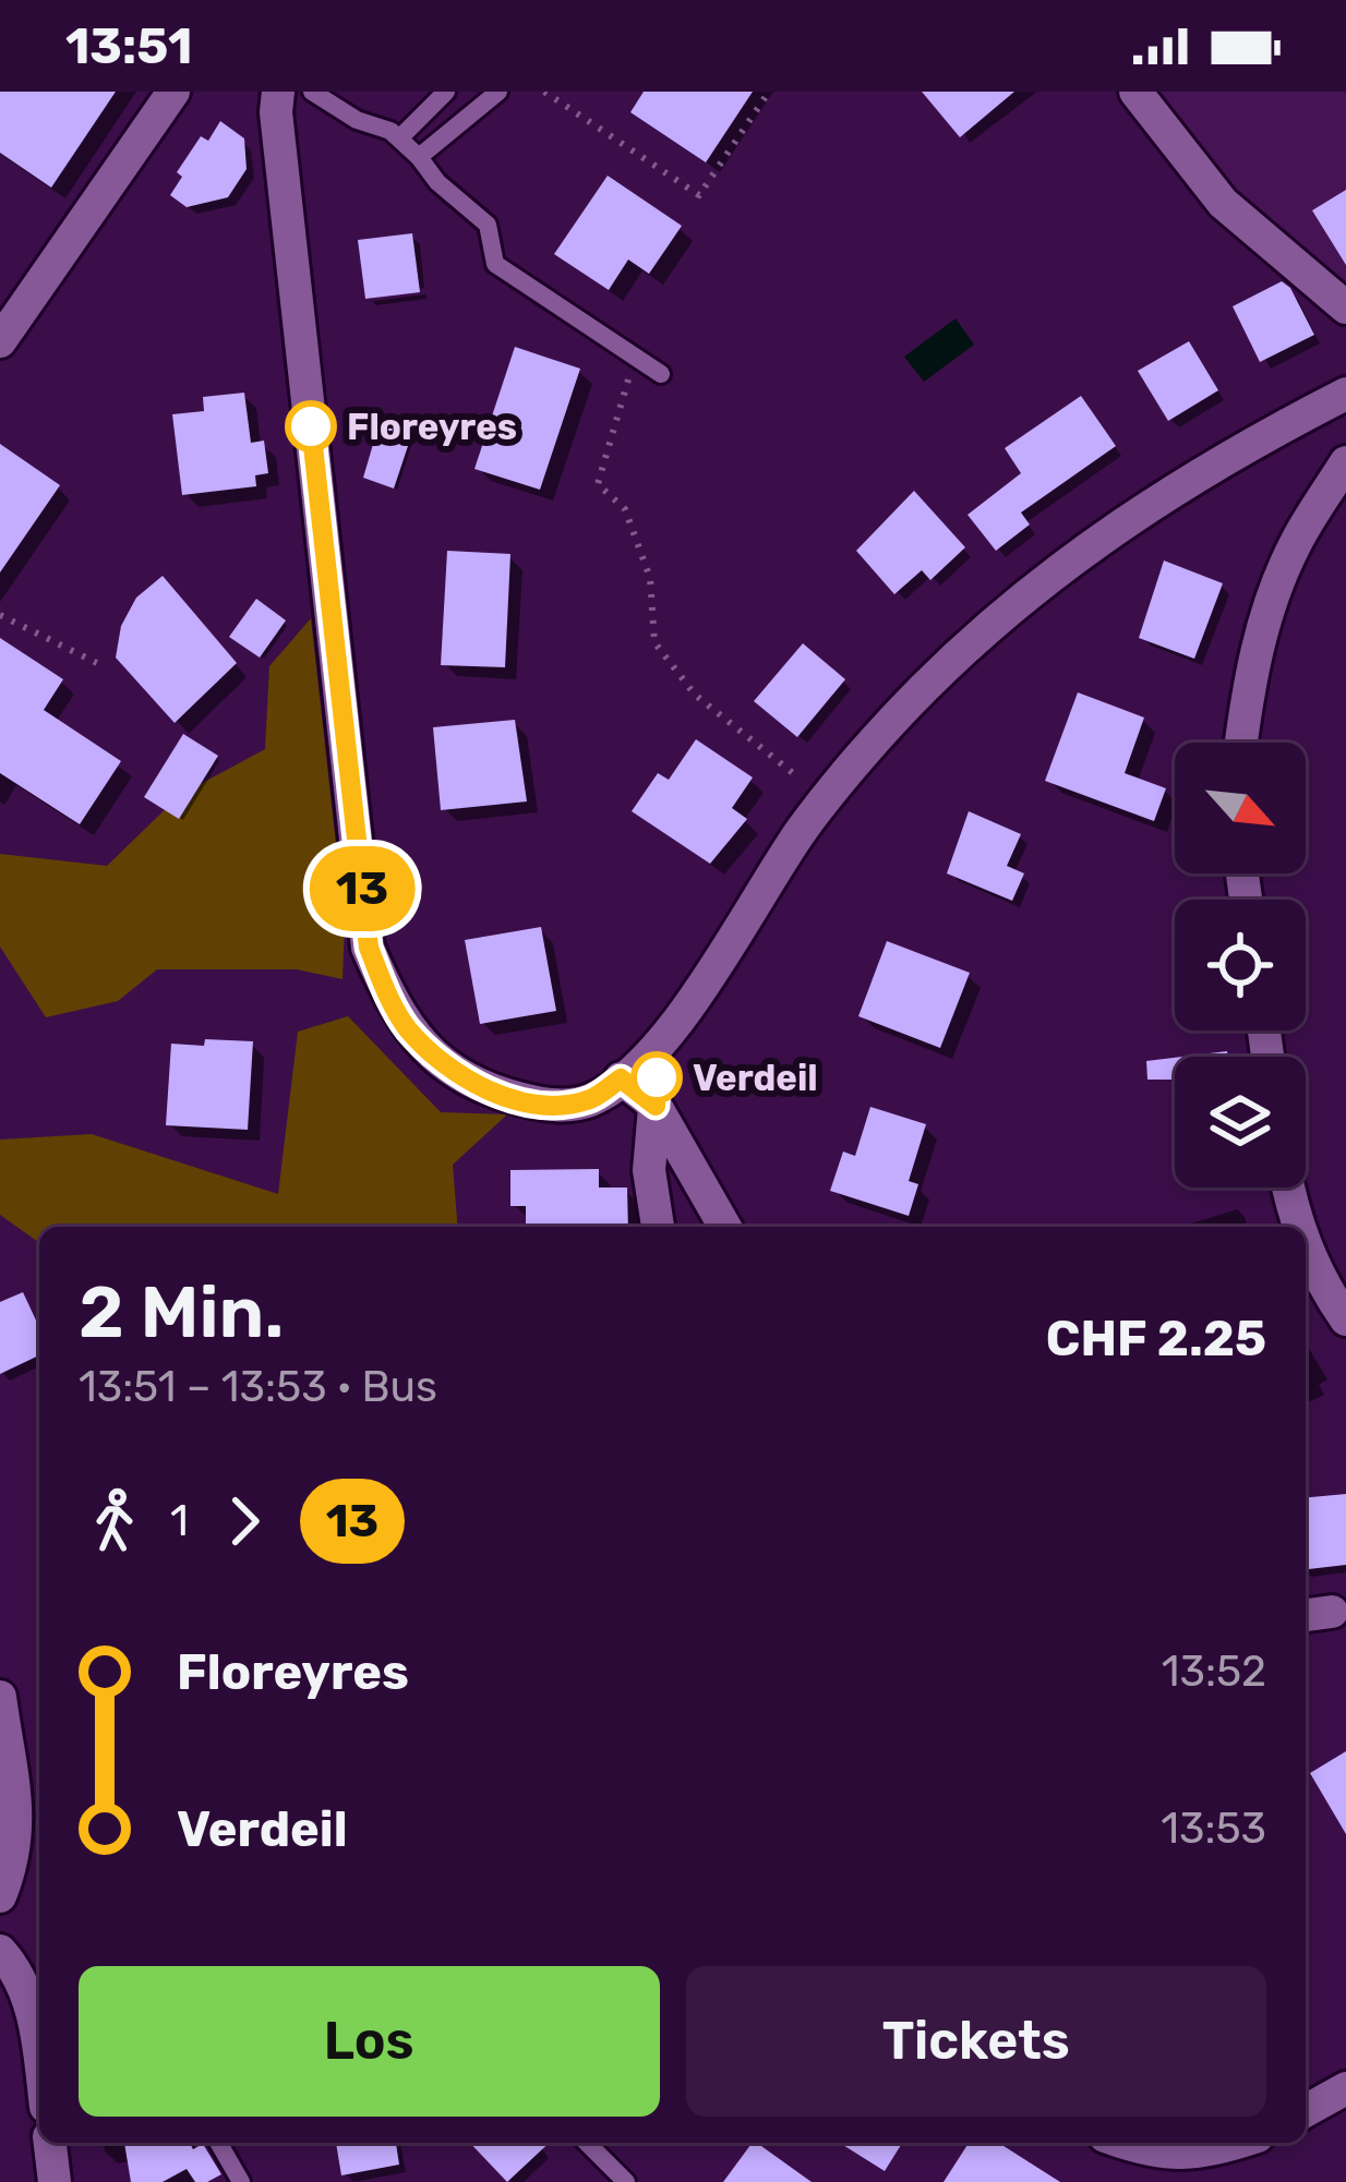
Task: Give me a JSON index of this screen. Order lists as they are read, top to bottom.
{
  "places": ["Floreyres", "Verdeil"],
  "lines": ["bus line 13"],
  "north": "bottom right",
  "page": {
    "status": "13:51",
    "on_map": "13",
    "heading": ["2 Min.", "13:51 – 13:53 · Bus", "CHF 2.25"],
    "legs": ["1", "13"],
    "list": [
      {
        "name": "Floreyres",
        "value": "13:52"
      },
      {
        "name": "Verdeil",
        "value": "13:53"
      }
    ],
    "buttons": ["Los", "Tickets"]
  }
}
